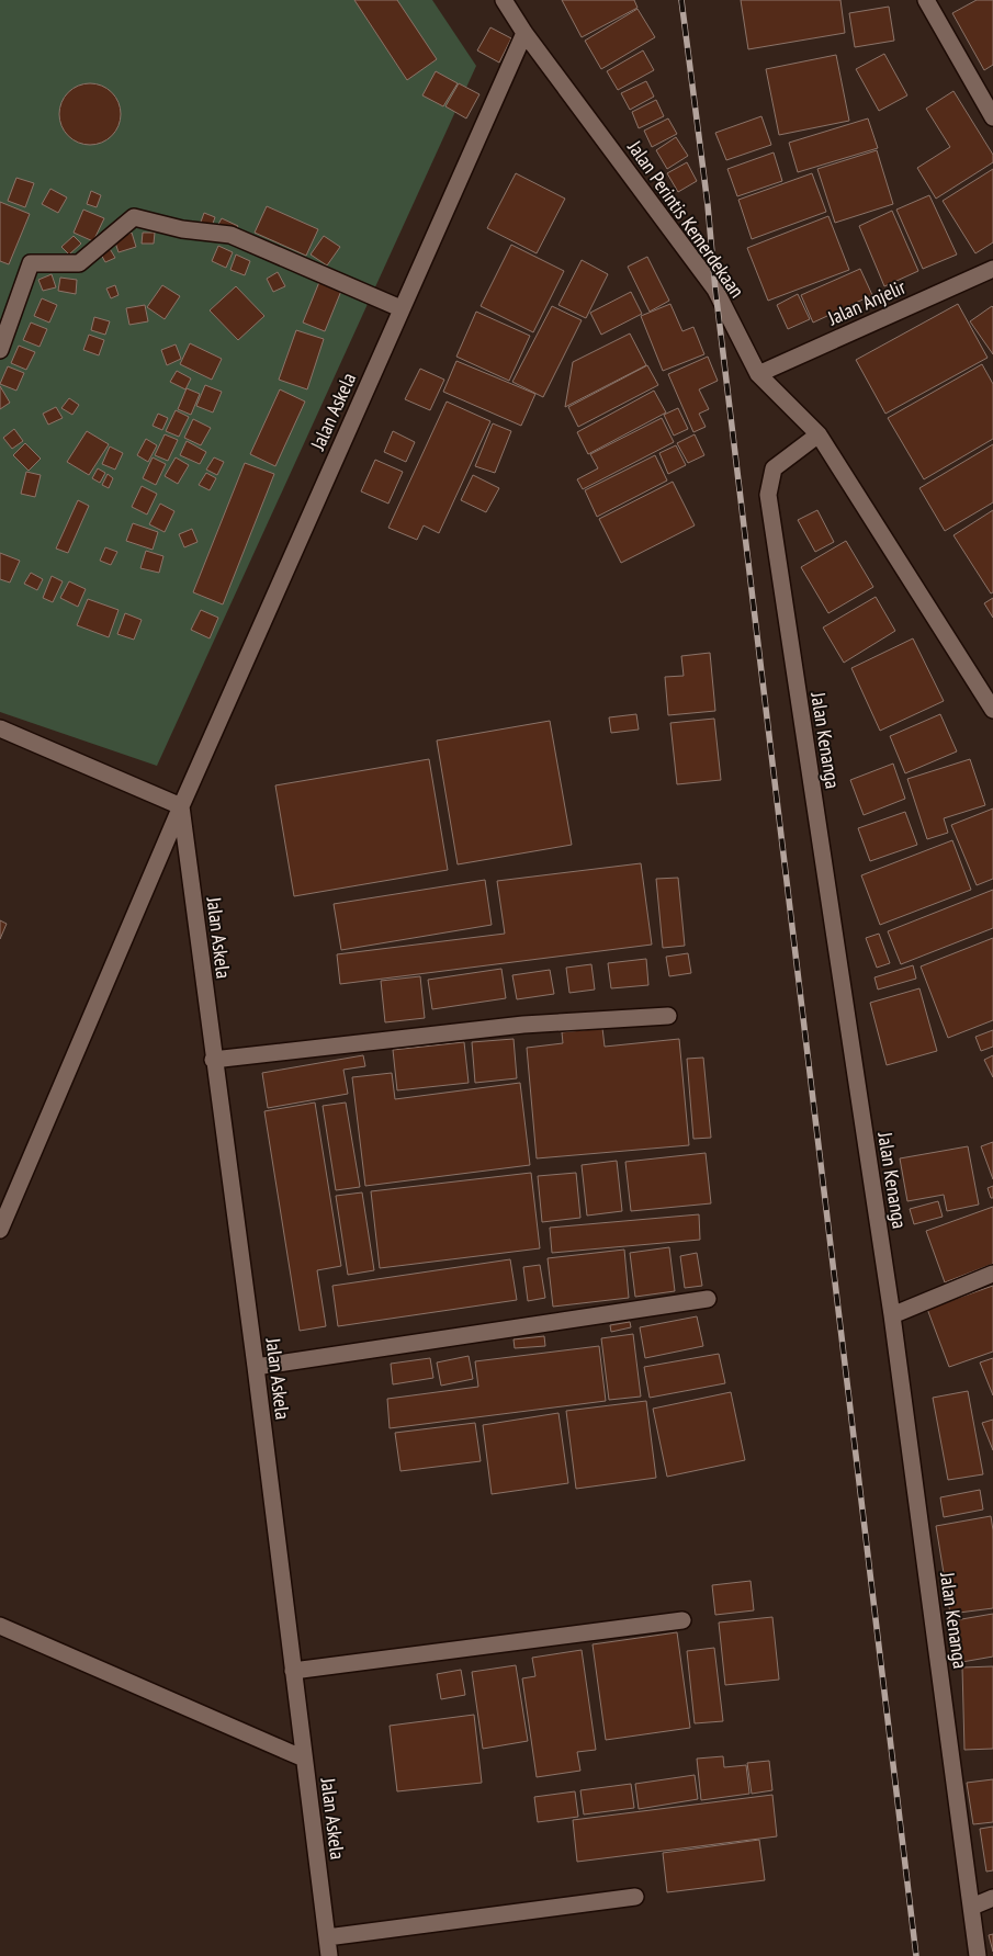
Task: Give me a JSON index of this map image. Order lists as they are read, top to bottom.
{
  "streets": {
    "street": [
      "Jalan Perintis Kemerdekaan",
      "Jalan Anjelir",
      "Jalan Askela",
      "Jalan Kenanga"
    ]
  },
  "crossings": [
    ["Jalan Perintis Kemerdekaan", "Jalan Anjelir"],
    ["Jalan Perintis Kemerdekaan", "Jalan Askela"],
    ["Jalan Perintis Kemerdekaan", "Jalan Kenanga"]
  ]
}
